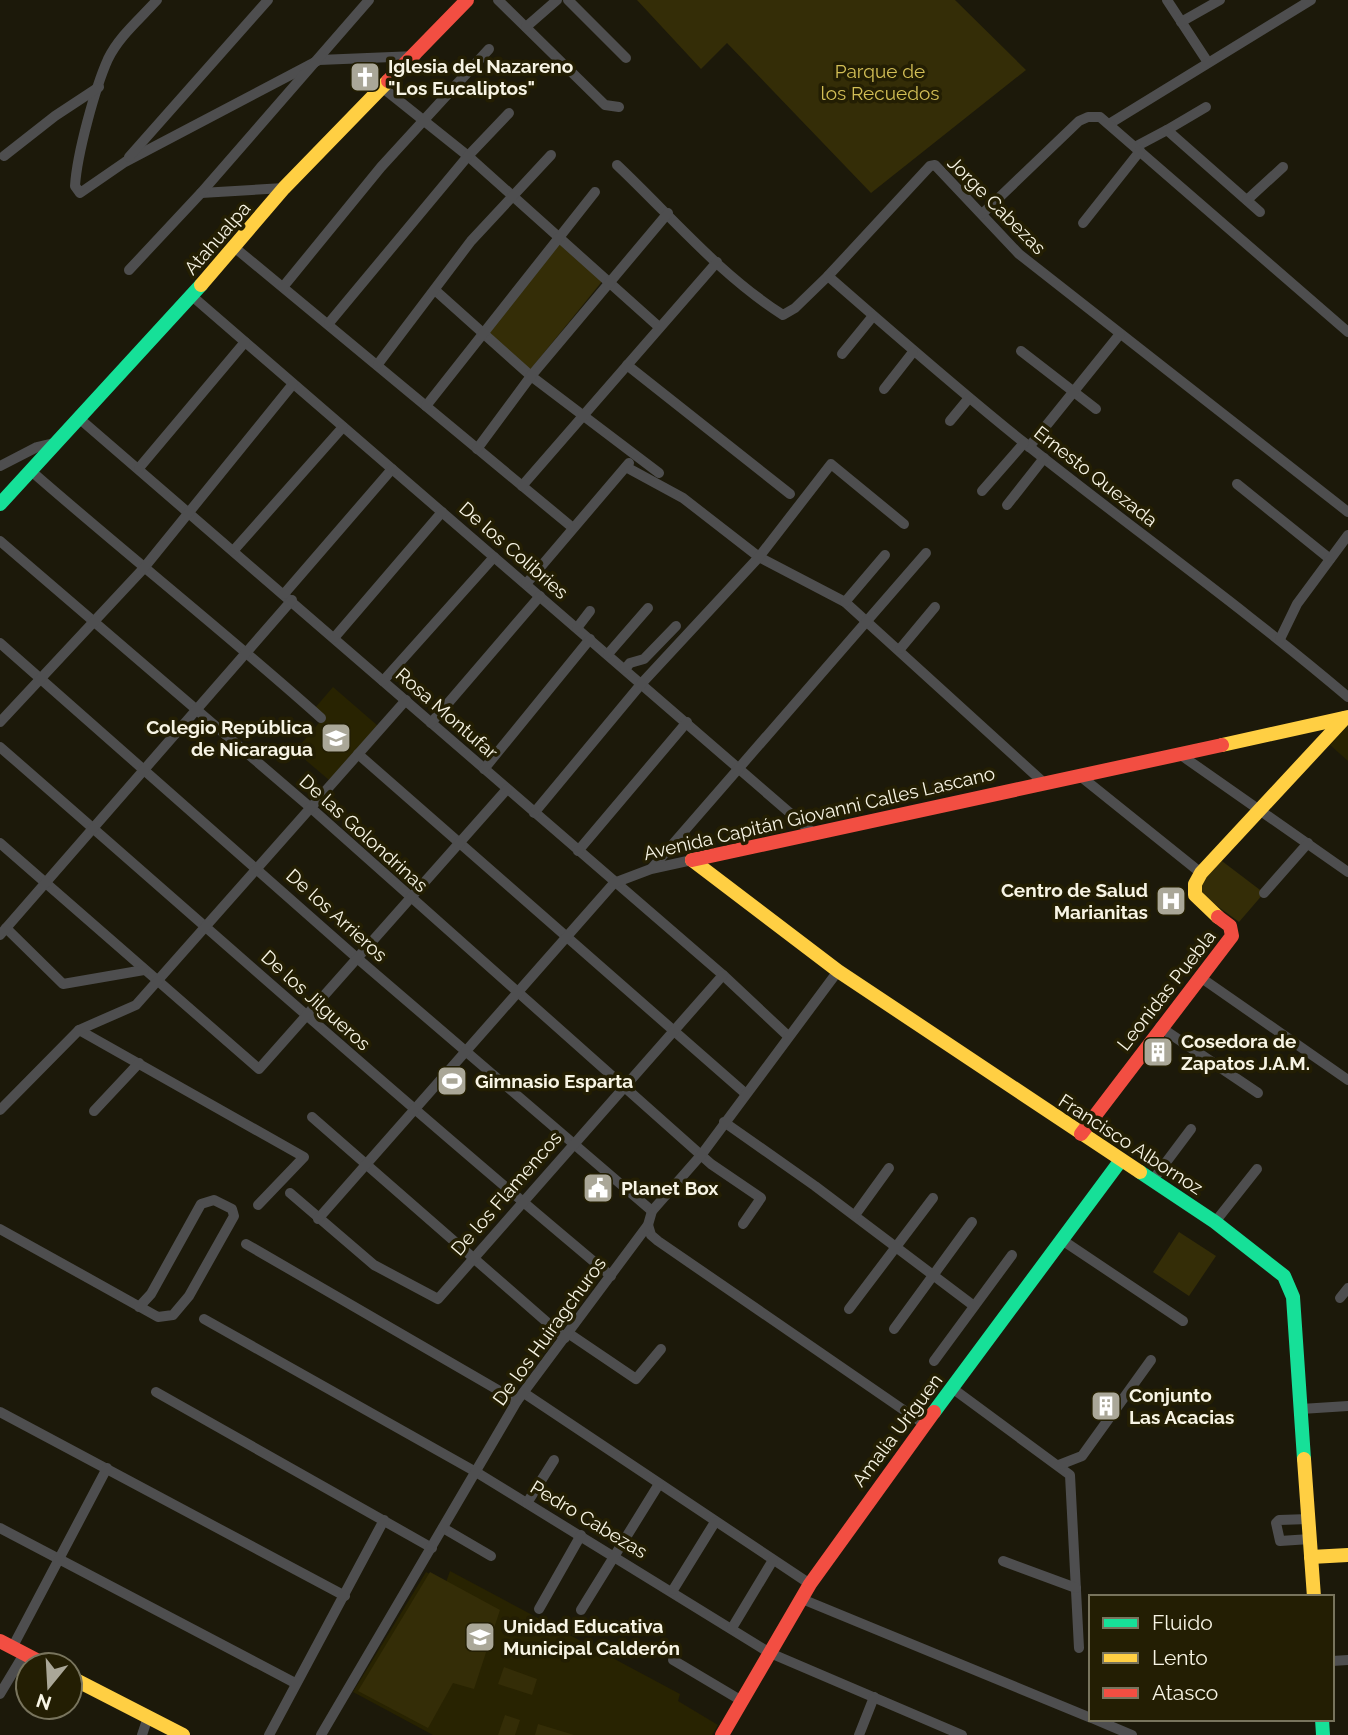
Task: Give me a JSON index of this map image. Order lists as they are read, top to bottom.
{
  "streets": {
    "street": [
      "Jorge Cabezas",
      "Atahualpa",
      "Ernesto Quezada",
      "De los Colibries",
      "Rosa Montufar",
      "Avenida Capitán Giovanni Calles Lascano",
      "De las Golondrinas",
      "De los Arrieros",
      "Leonidas Puebla",
      "De los Jilgueros",
      "Francisco Albornoz",
      "De los Flamencos",
      "De los Huiragchuros",
      "Amalia Uriguen",
      "Pedro Cabezas"
    ]
  },
  "crossings": [
    ["Jorge Cabezas", "Ernesto Quezada"],
    ["Atahualpa", "De los Colibries"],
    ["Atahualpa", "Rosa Montufar"],
    ["De los Colibries", "Avenida Capitán Giovanni Calles Lascano"],
    ["Rosa Montufar", "Avenida Capitán Giovanni Calles Lascano"],
    ["Rosa Montufar", "De los Flamencos"],
    ["Rosa Montufar", "De los Huiragchuros"],
    ["Avenida Capitán Giovanni Calles Lascano", "De las Golondrinas"],
    ["Avenida Capitán Giovanni Calles Lascano", "De los Arrieros"],
    ["Avenida Capitán Giovanni Calles Lascano", "De los Jilgueros"],
    ["Avenida Capitán Giovanni Calles Lascano", "Francisco Albornoz"],
    ["Avenida Capitán Giovanni Calles Lascano", "De los Flamencos"],
    ["De las Golondrinas", "De los Flamencos"],
    ["De las Golondrinas", "De los Huiragchuros"],
    ["De los Arrieros", "De los Flamencos"],
    ["De los Arrieros", "De los Huiragchuros"],
    ["Leonidas Puebla", "Francisco Albornoz"],
    ["De los Jilgueros", "De los Flamencos"],
    ["De los Jilgueros", "De los Huiragchuros"],
    ["Francisco Albornoz", "De los Huiragchuros"],
    ["Francisco Albornoz", "Amalia Uriguen"],
    ["De los Huiragchuros", "Pedro Cabezas"],
    ["Amalia Uriguen", "Pedro Cabezas"]
  ],
  "parks": ["Parque de los Recuedos"],
  "places": {
    "church": ["Iglesia del Nazareno \"Los Eucaliptos\""],
    "school or university": ["Colegio República de Nicaragua", "Unidad Educativa Municipal Calderón"],
    "hospital": ["Centro de Salud Marianitas"],
    "building": ["Cosedora de Zapatos J.A.M.", "Conjunto Las Acacias"],
    "sports": ["Gimnasio Esparta"],
    "public building": ["Planet Box"]
  },
  "legend": ["Fluido", "Lento", "Atasco"],
  "north": "bottom"
}
